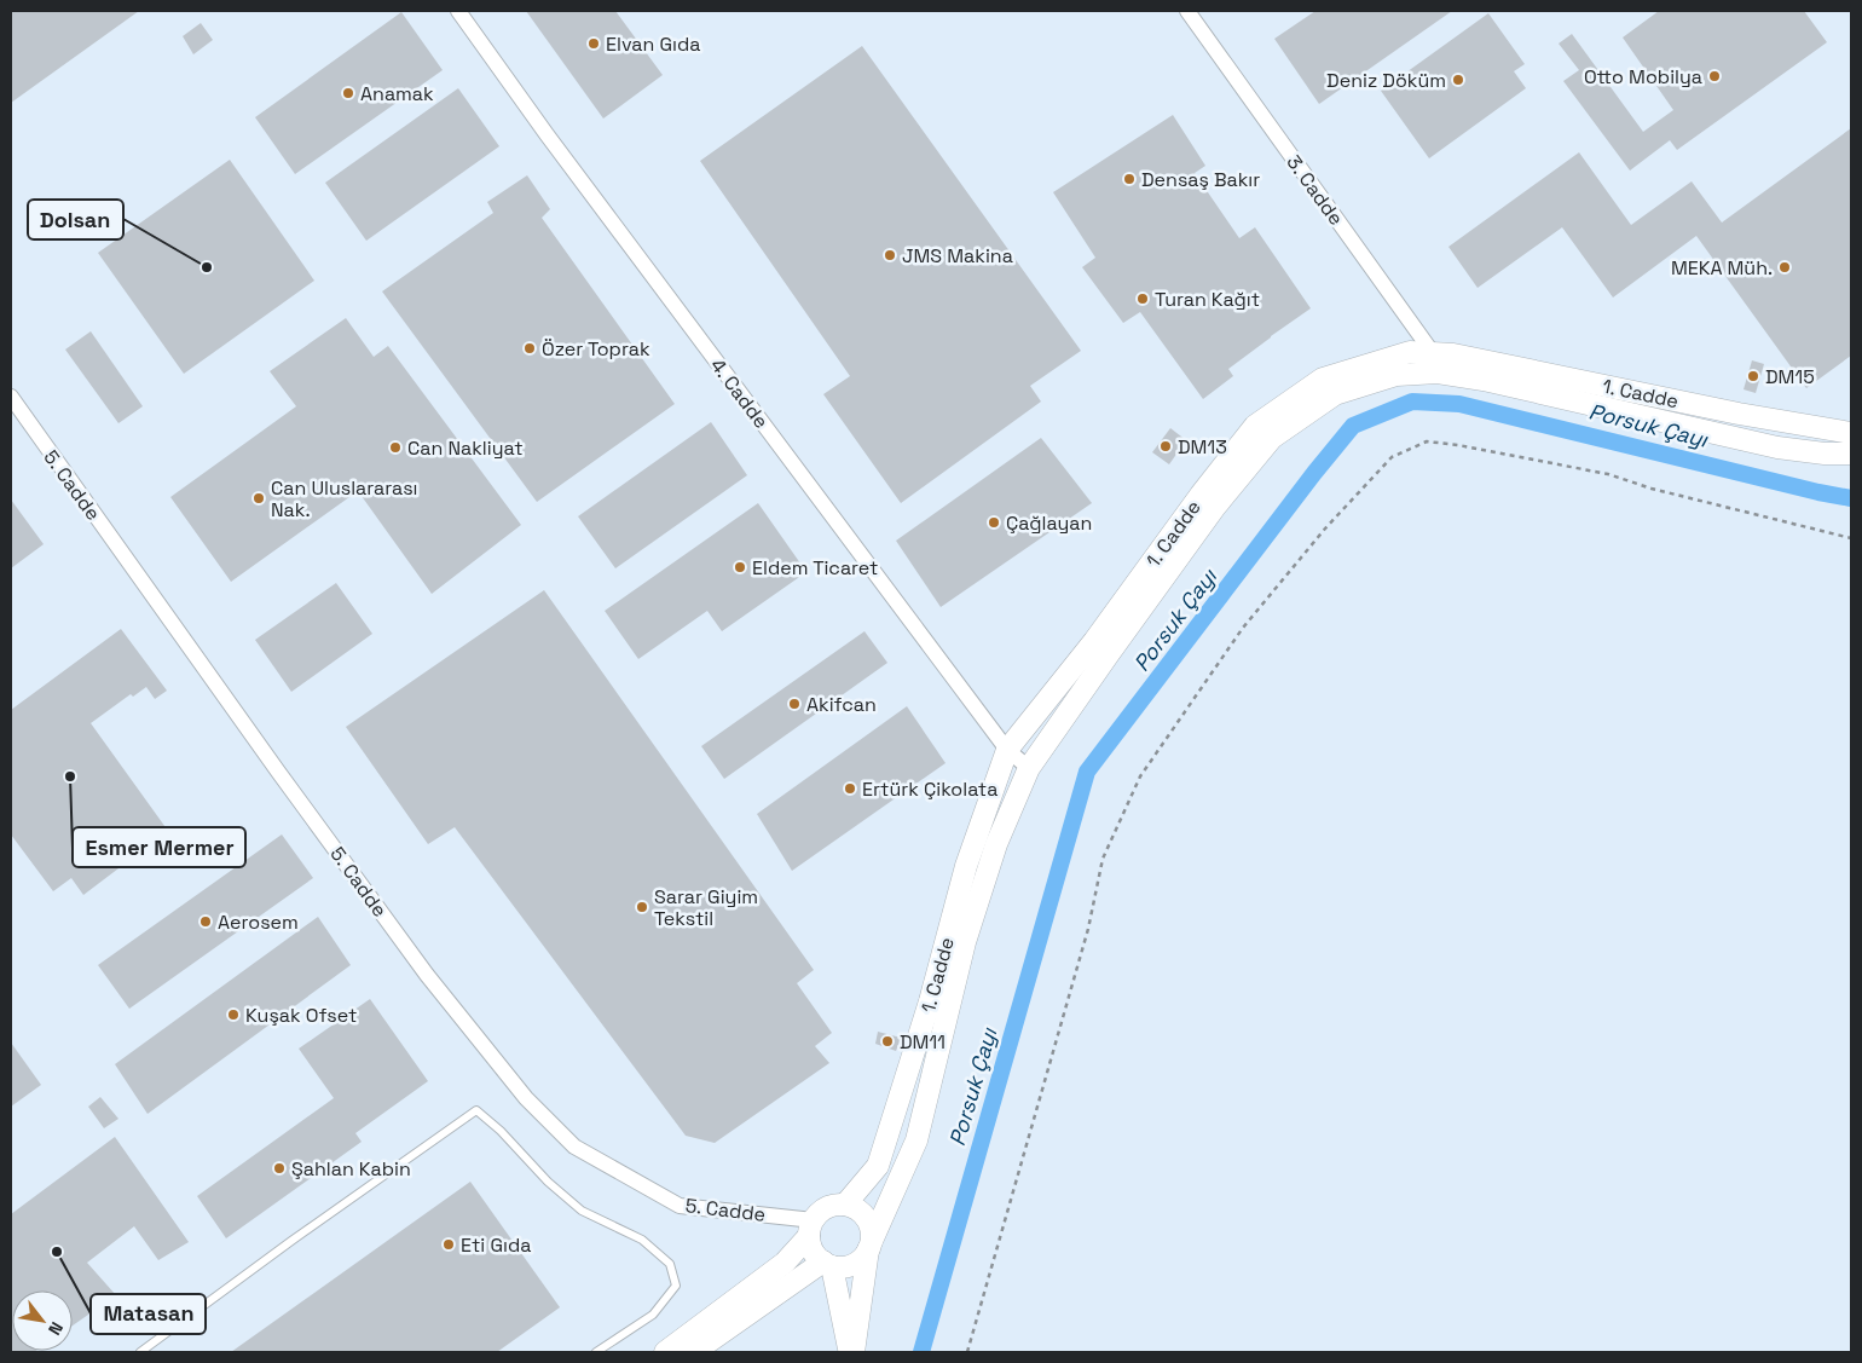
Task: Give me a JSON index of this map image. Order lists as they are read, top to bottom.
{
  "streets": {
    "street": [
      "3. Cadde",
      "4. Cadde",
      "1. Cadde",
      "5. Cadde"
    ]
  },
  "crossings": [
    ["3. Cadde", "1. Cadde"],
    ["4. Cadde", "1. Cadde"],
    ["1. Cadde", "5. Cadde"]
  ],
  "water": ["Porsuk Çayı"],
  "places": [
    "Elvan Gıda",
    "Otto Mobilya",
    "Deniz Döküm",
    "Anamak",
    "Densaş Bakır",
    "JMS Makina",
    "Dolsan",
    "MEKA Müh.",
    "Turan Kağıt",
    "Özer Toprak",
    "DM15",
    "DM13",
    "Can Nakliyat",
    "Can Uluslararası Nak.",
    "Çağlayan",
    "Eldem Ticaret",
    "Akifcan",
    "Esmer Mermer",
    "Ertürk Çikolata",
    "Sarar Giyim Tekstil",
    "Aerosem",
    "Kuşak Ofset",
    "DM11",
    "Şahlan Kabin",
    "Eti Gıda",
    "Matasan"
  ],
  "north": "bottom right"
}
